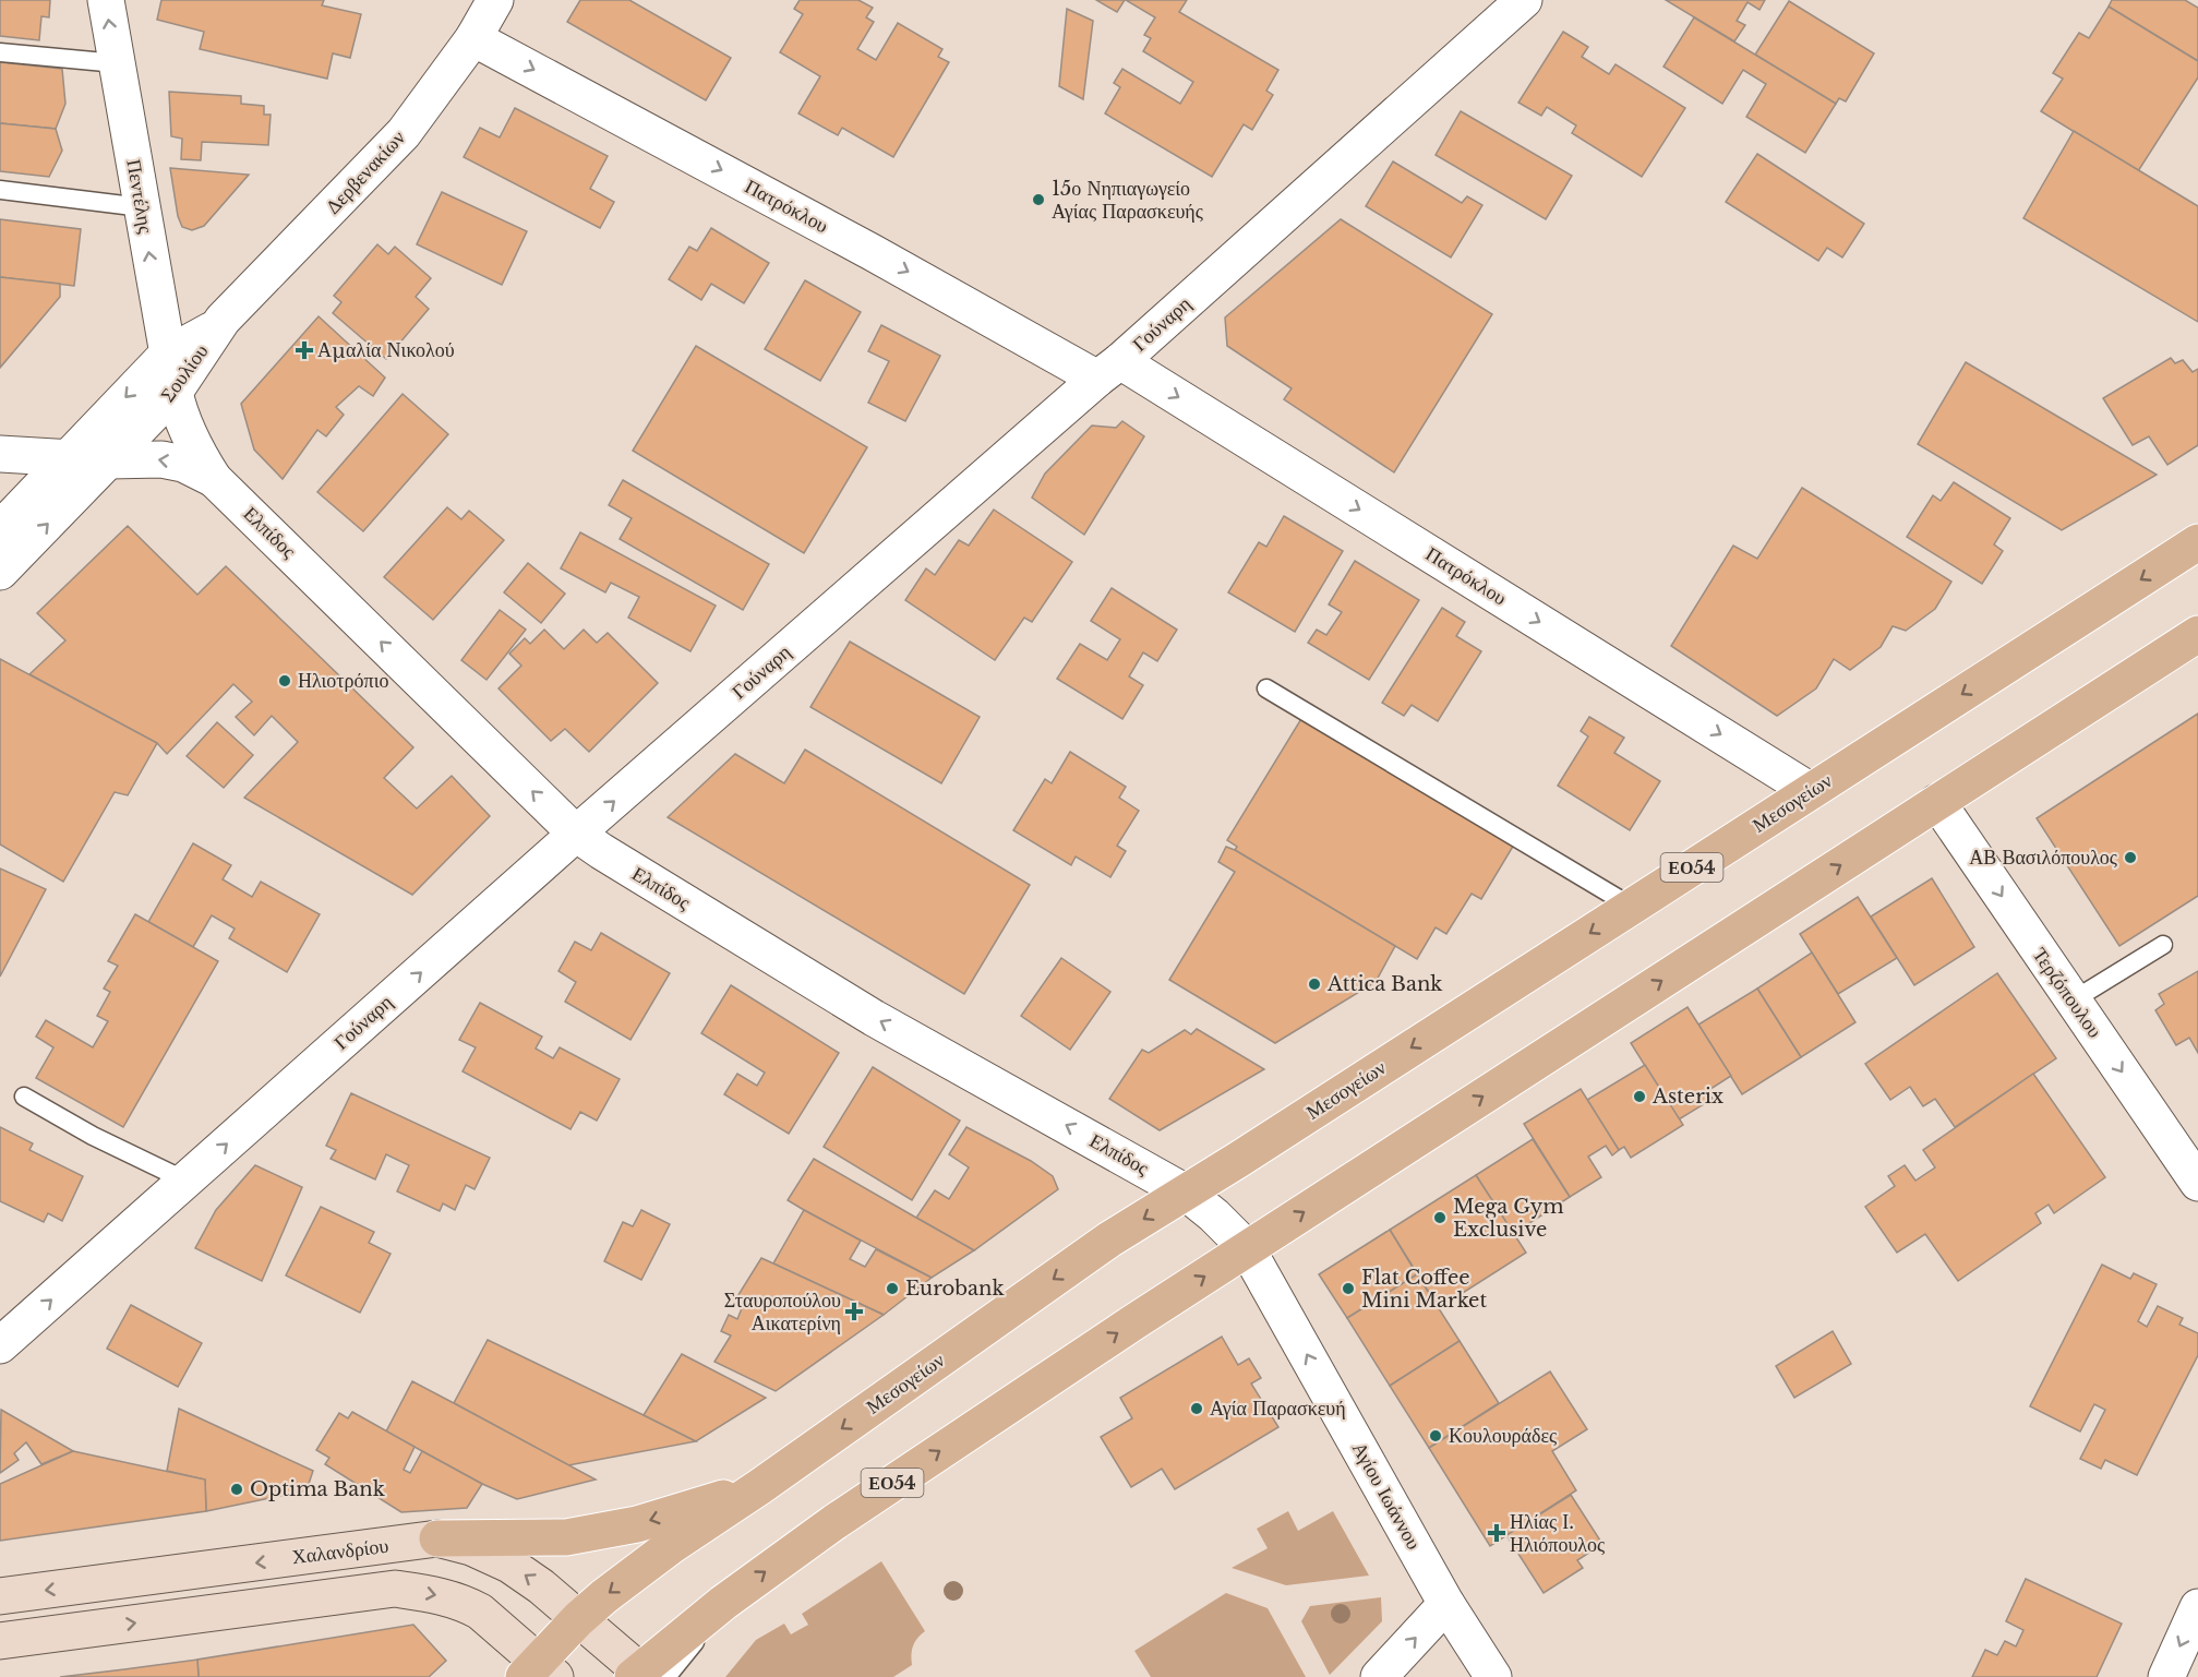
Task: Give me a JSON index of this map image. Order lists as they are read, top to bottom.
{
  "streets": {
    "main road": ["Μεσογείων", "ΕΟ54", "Χαλανδρίου"],
    "street": [
      "Δερβενακίων",
      "Πεντέλης",
      "Πατρόκλου",
      "Γούναρη",
      "Σουλίου",
      "Ελπίδος",
      "Τερζόπουλου",
      "Αγίου Ιωάννου"
    ]
  },
  "crossings": [
    ["Δερβενακίων", "Πατρόκλου"],
    ["Δερβενακίων", "Σουλίου"],
    ["Πεντέλης", "Σουλίου"],
    ["Πεντέλης", "Ελπίδος"],
    ["Πατρόκλου", "Γούναρη"],
    ["Πατρόκλου", "Μεσογείων"],
    ["Γούναρη", "Ελπίδος"],
    ["Σουλίου", "Ελπίδος"],
    ["Ελπίδος", "Μεσογείων"],
    ["Ελπίδος", "Αγίου Ιωάννου"],
    ["Μεσογείων", "Αγίου Ιωάννου"],
    ["Μεσογείων", "Χαλανδρίου"],
    ["ΕΟ54", "Τερζόπουλου"],
    ["ΕΟ54", "Αγίου Ιωάννου"],
    ["ΕΟ54", "Χαλανδρίου"]
  ],
  "one_way": [
    "Πεντέλης",
    "Πατρόκλου",
    "Γούναρη",
    "Ελπίδος",
    "Τερζόπουλου",
    "Αγίου Ιωάννου"
  ],
  "places": {
    "other": [
      "15ο Νηπιαγωγείο Αγίας Παρασκευής",
      "Ηλιοτρόπιο",
      "ΑΒ Βασιλόπουλος",
      "Attica Bank",
      "Asterix",
      "Mega Gym Exclusive",
      "Eurobank",
      "Flat Coffee Mini Market",
      "Αγία Παρασκευή",
      "Κουλουράδες",
      "Optima Bank"
    ],
    "health": ["Αμαλία Νικολού", "Σταυροπούλου Αικατερίνη", "Ηλίας Ι. Ηλιόπουλος"]
  }
}
